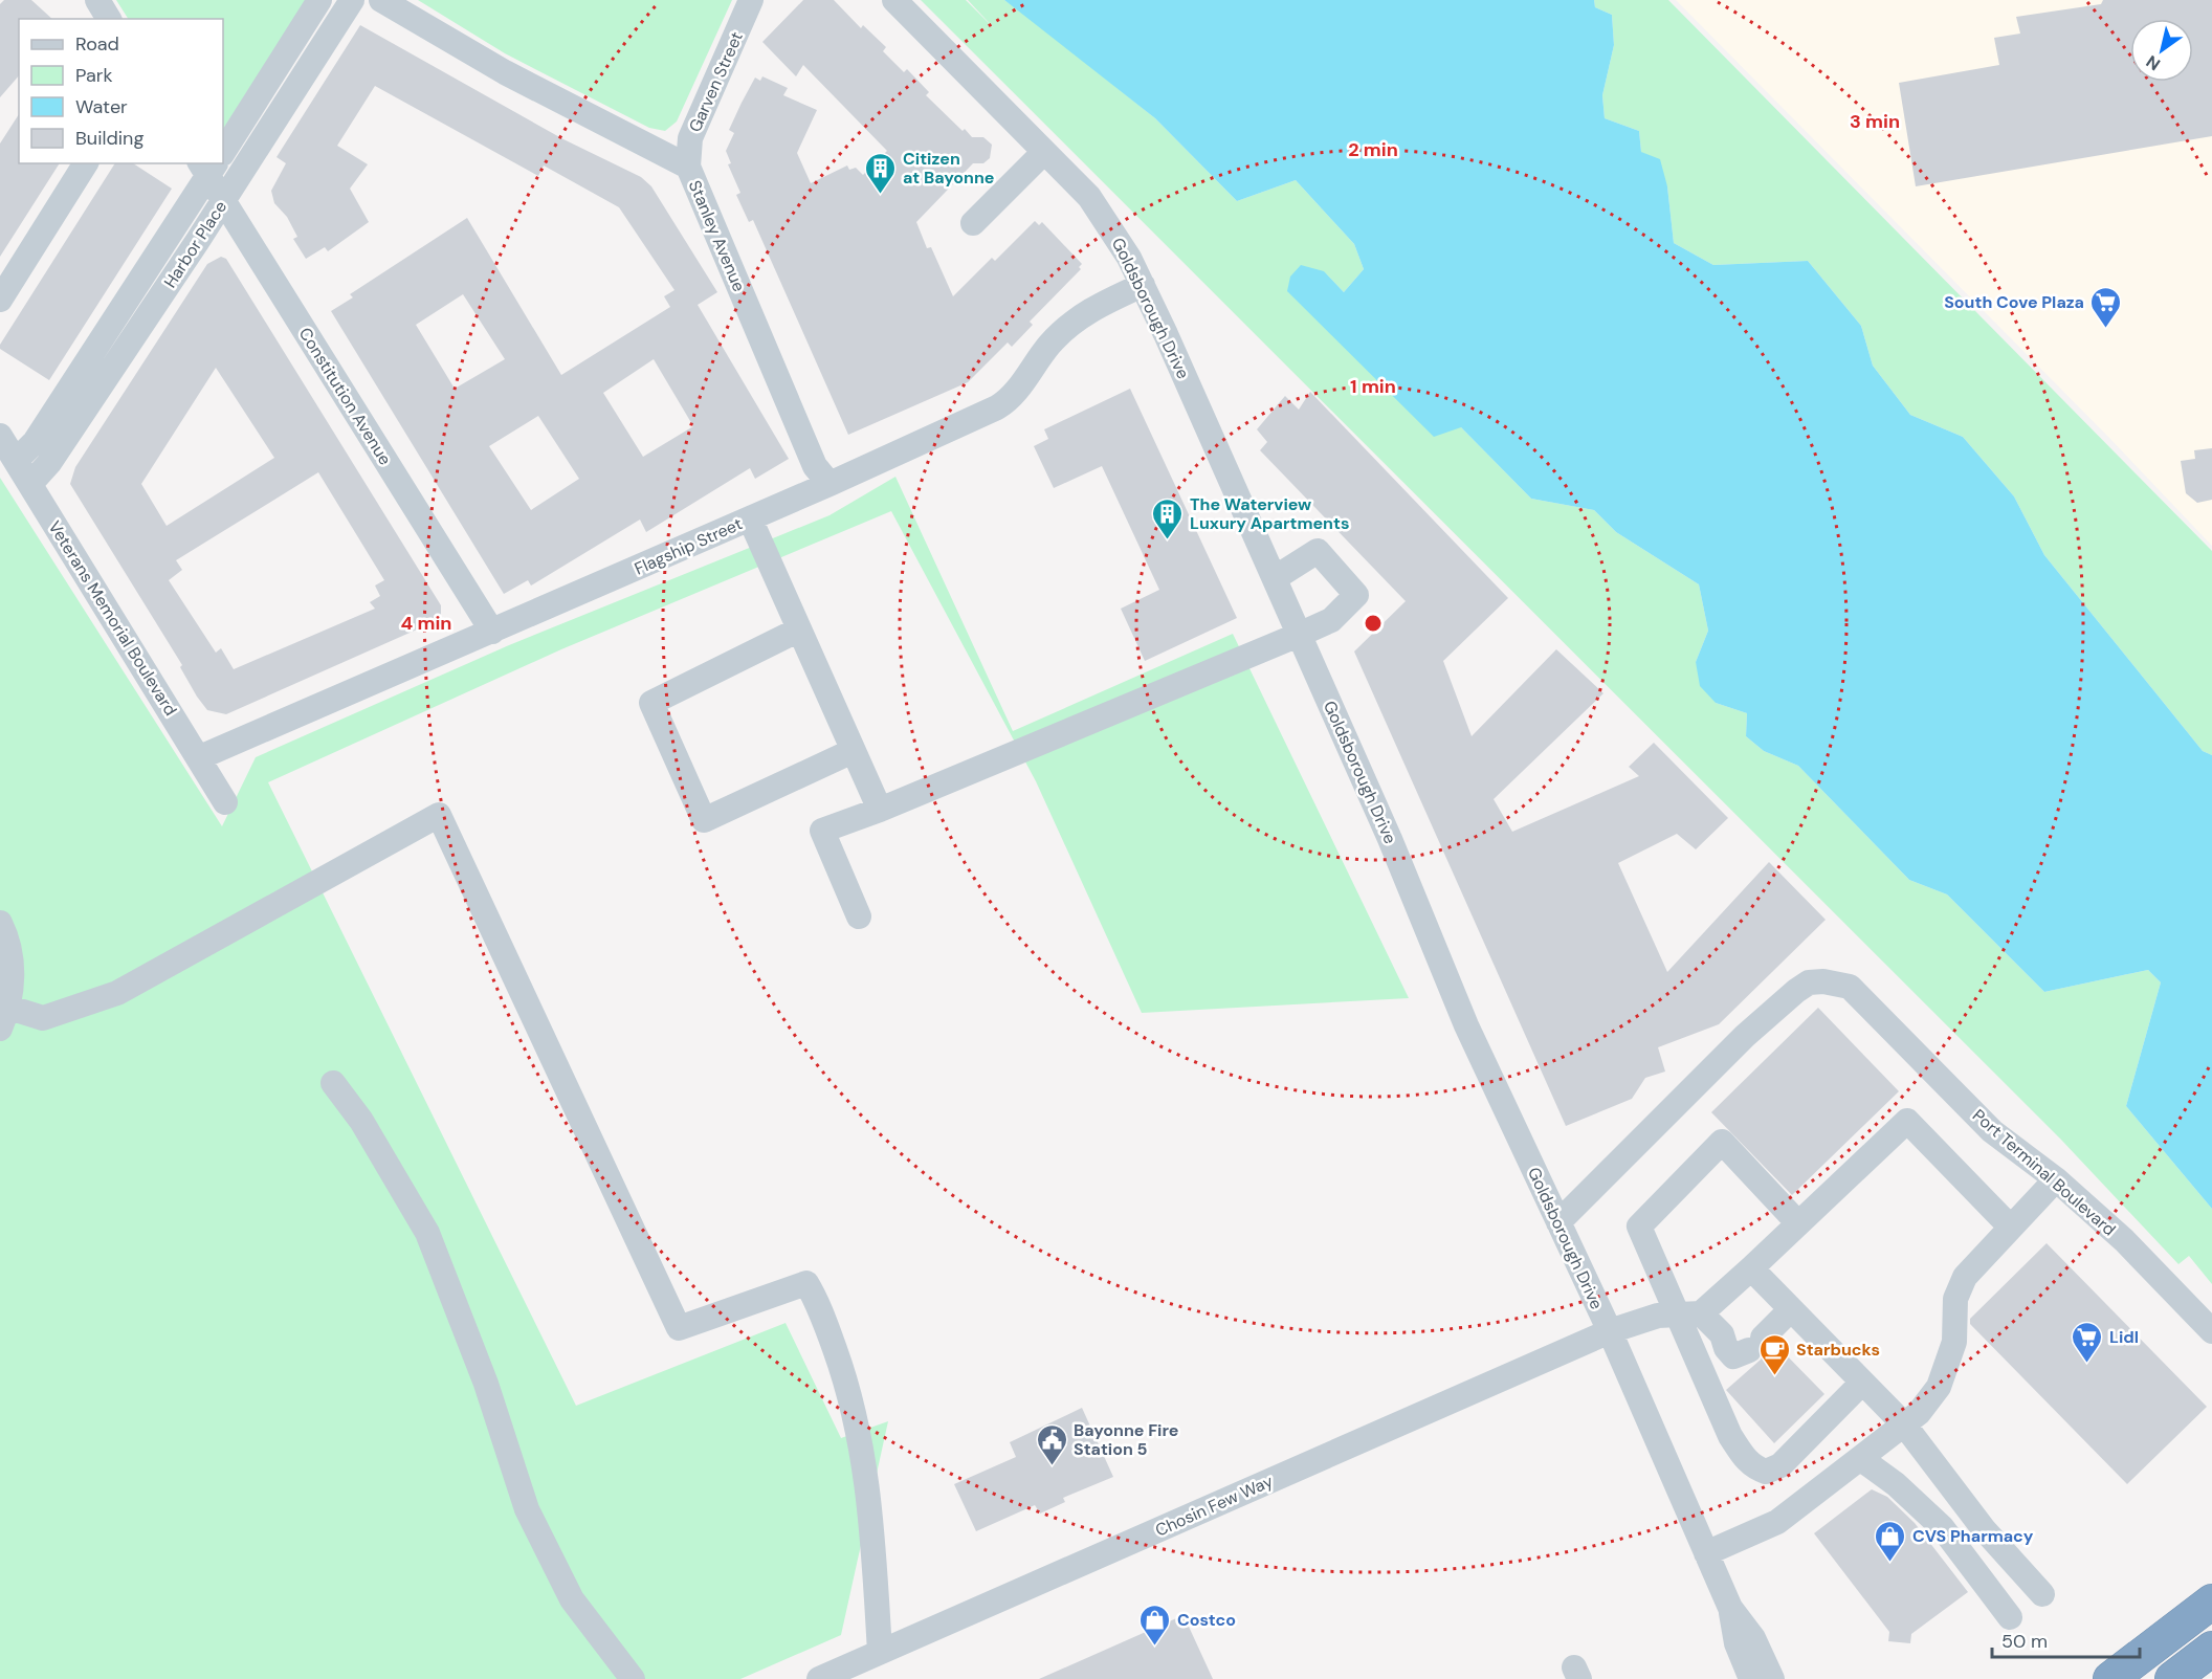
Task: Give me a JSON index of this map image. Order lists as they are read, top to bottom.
{
  "streets": {
    "street": [
      "Garven Street",
      "Stanley Avenue",
      "Harbor Place",
      "Goldsborough Drive",
      "Constitution Avenue",
      "Flagship Street",
      "Veterans Memorial Boulevard",
      "Port Terminal Boulevard",
      "Chosin Few Way"
    ]
  },
  "crossings": [
    ["Garven Street", "Stanley Avenue"],
    ["Stanley Avenue", "Flagship Street"],
    ["Harbor Place", "Constitution Avenue"],
    ["Harbor Place", "Veterans Memorial Boulevard"],
    ["Goldsborough Drive", "Flagship Street"],
    ["Goldsborough Drive", "Port Terminal Boulevard"],
    ["Goldsborough Drive", "Chosin Few Way"],
    ["Constitution Avenue", "Flagship Street"],
    ["Flagship Street", "Veterans Memorial Boulevard"]
  ],
  "places": {
    "building": ["Citizen at Bayonne", "The Waterview Luxury Apartments"],
    "supermarket": ["South Cove Plaza", "Lidl"],
    "cafe": ["Starbucks"],
    "public building": ["Bayonne Fire Station 5"],
    "shop": ["CVS Pharmacy", "Costco"]
  },
  "legend": [
    "Road",
    "Park",
    "Water",
    "Building"
  ],
  "scale_bar": "50 m",
  "north": "bottom left",
  "rings": [
    "3 min",
    "2 min",
    "1 min",
    "4 min"
  ]
}
